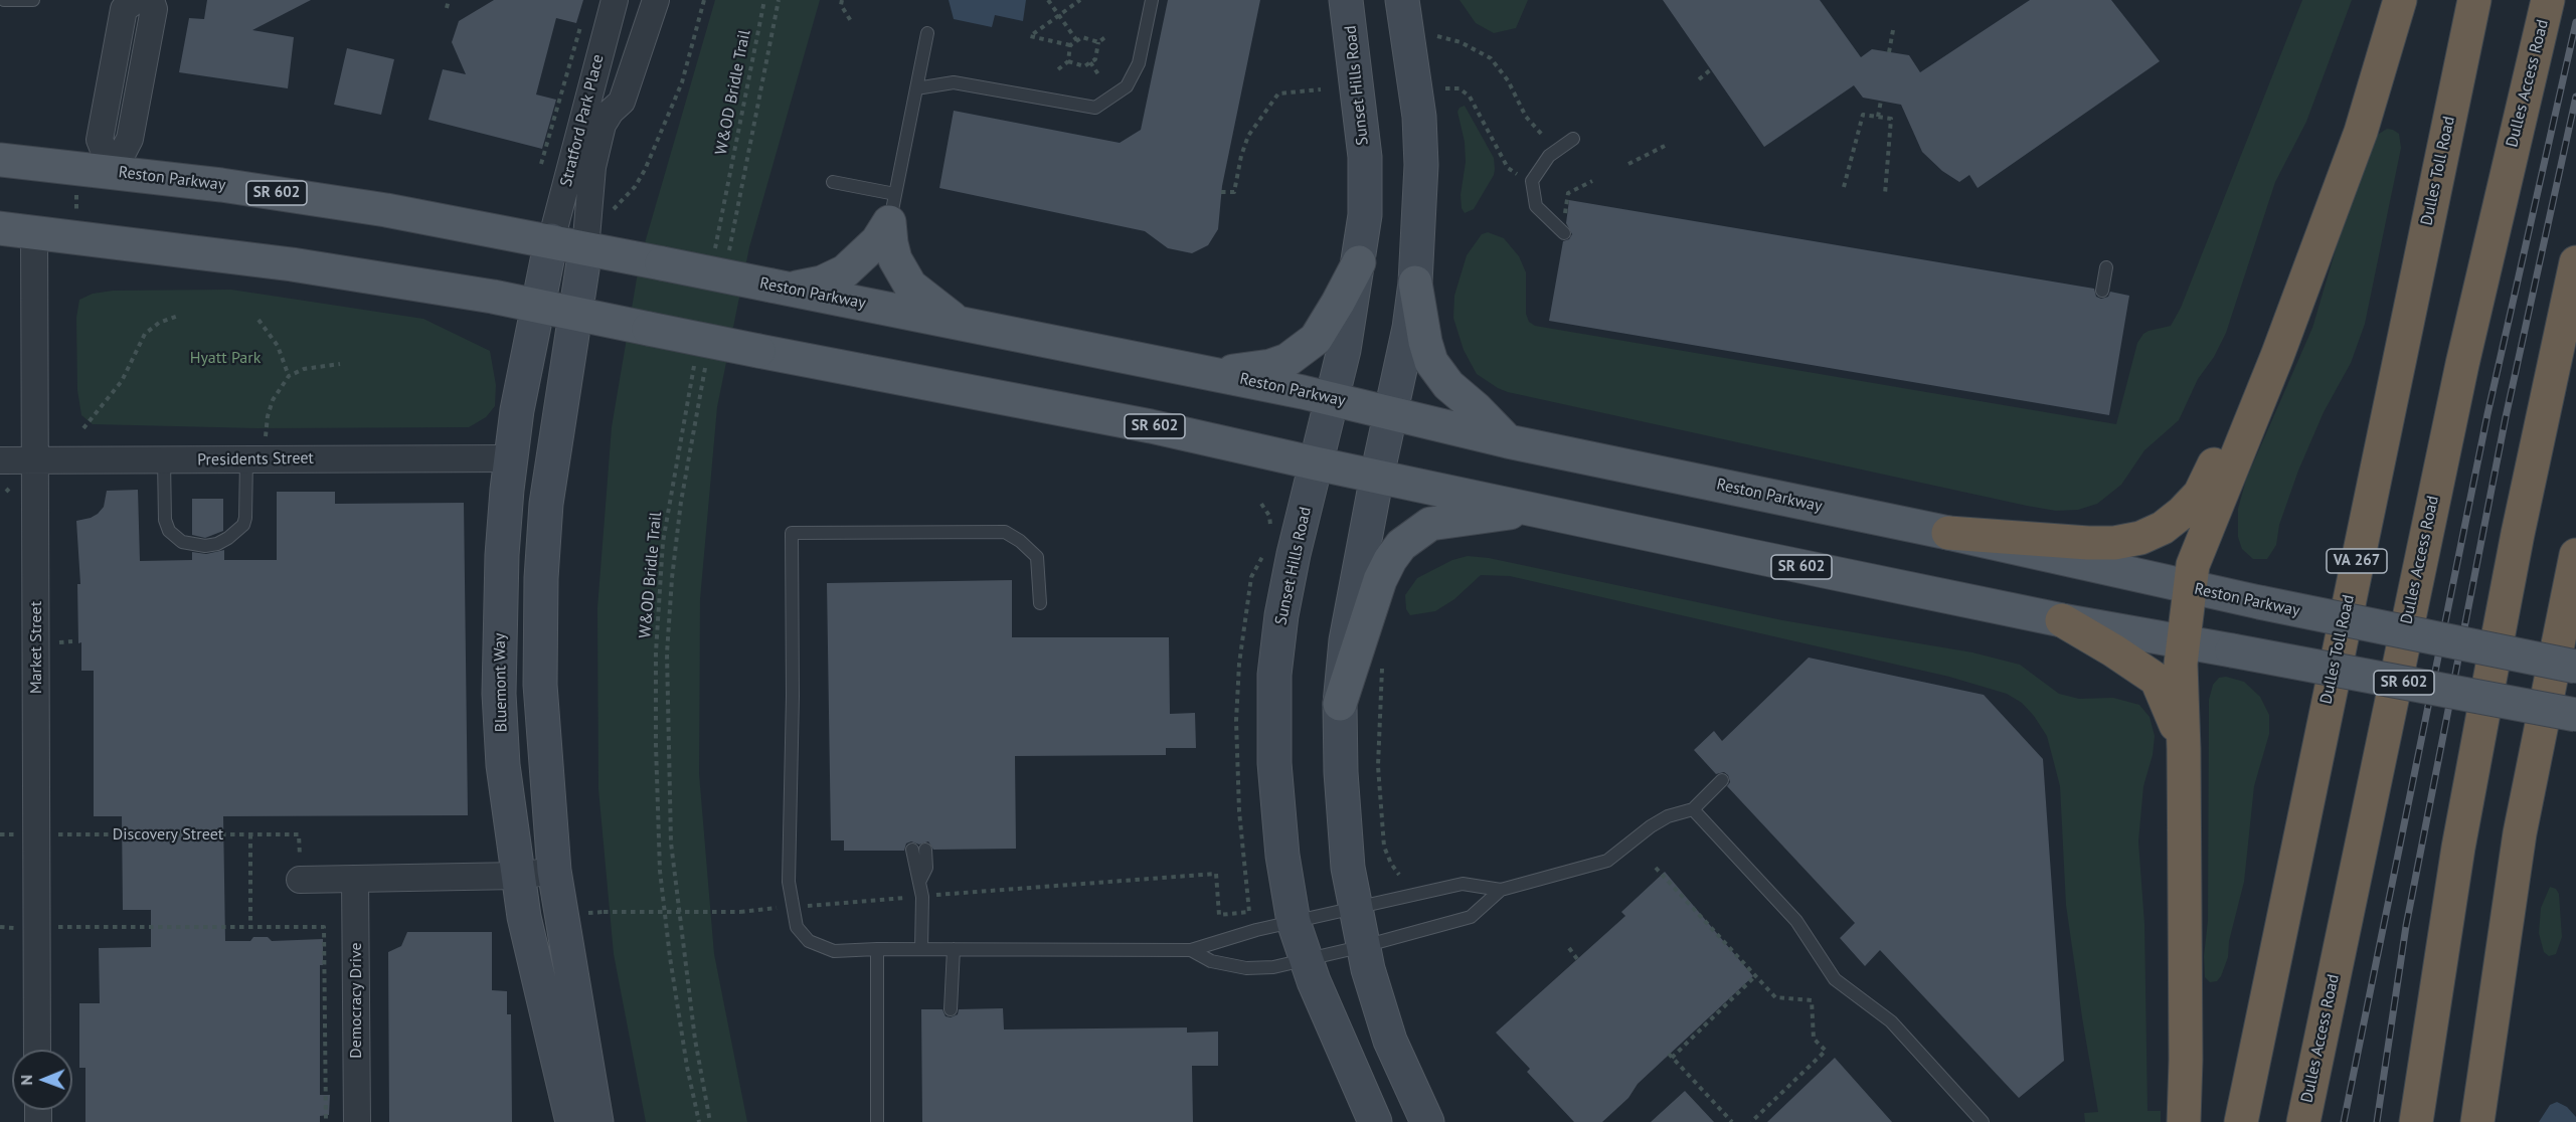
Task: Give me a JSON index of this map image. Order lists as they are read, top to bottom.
{
  "streets": {
    "highway": ["Dulles Access Road", "Dulles Toll Road", "VA 267"],
    "main road": [
      "Sunset Hills Road",
      "Reston Parkway",
      "SR 602",
      "Bluemont Way"
    ],
    "street": [
      "Stratford Park Place",
      "Presidents Street",
      "Market Street",
      "Democracy Drive"
    ],
    "path": ["W&OD Bridle Trail", "Discovery Street"]
  },
  "crossings": [
    ["Sunset Hills Road", "Reston Parkway"],
    ["Sunset Hills Road", "SR 602"],
    ["Stratford Park Place", "Reston Parkway"],
    ["Stratford Park Place", "Bluemont Way"],
    ["Reston Parkway", "Bluemont Way"],
    ["SR 602", "Market Street"],
    ["SR 602", "Bluemont Way"],
    ["Presidents Street", "Market Street"],
    ["Presidents Street", "Bluemont Way"],
    ["Market Street", "Discovery Street"]
  ],
  "parks": ["Hyatt Park"],
  "north": "left"
}
